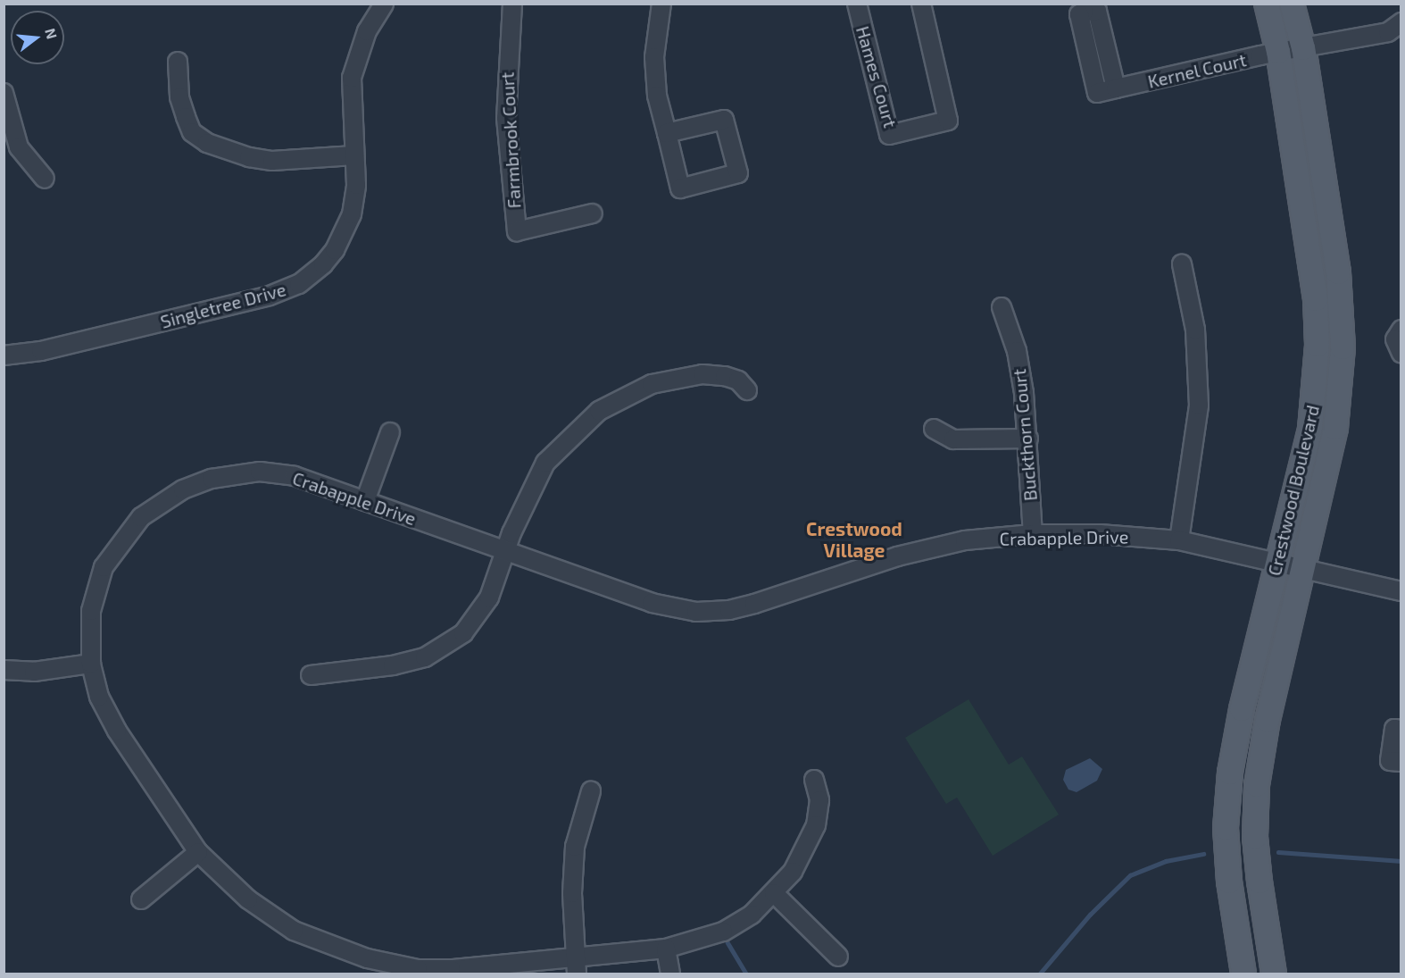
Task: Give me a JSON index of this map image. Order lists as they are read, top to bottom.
{
  "streets": {
    "main road": ["Crestwood Boulevard"],
    "street": [
      "Kernel Court",
      "Hames Court",
      "Farmbrook Court",
      "Singletree Drive",
      "Buckthorn Court",
      "Crabapple Drive"
    ]
  },
  "crossings": [
    ["Kernel Court", "Crestwood Boulevard"],
    ["Buckthorn Court", "Crabapple Drive"],
    ["Crestwood Boulevard", "Crabapple Drive"]
  ],
  "districts": ["Crestwood Village"],
  "north": "right"
}
